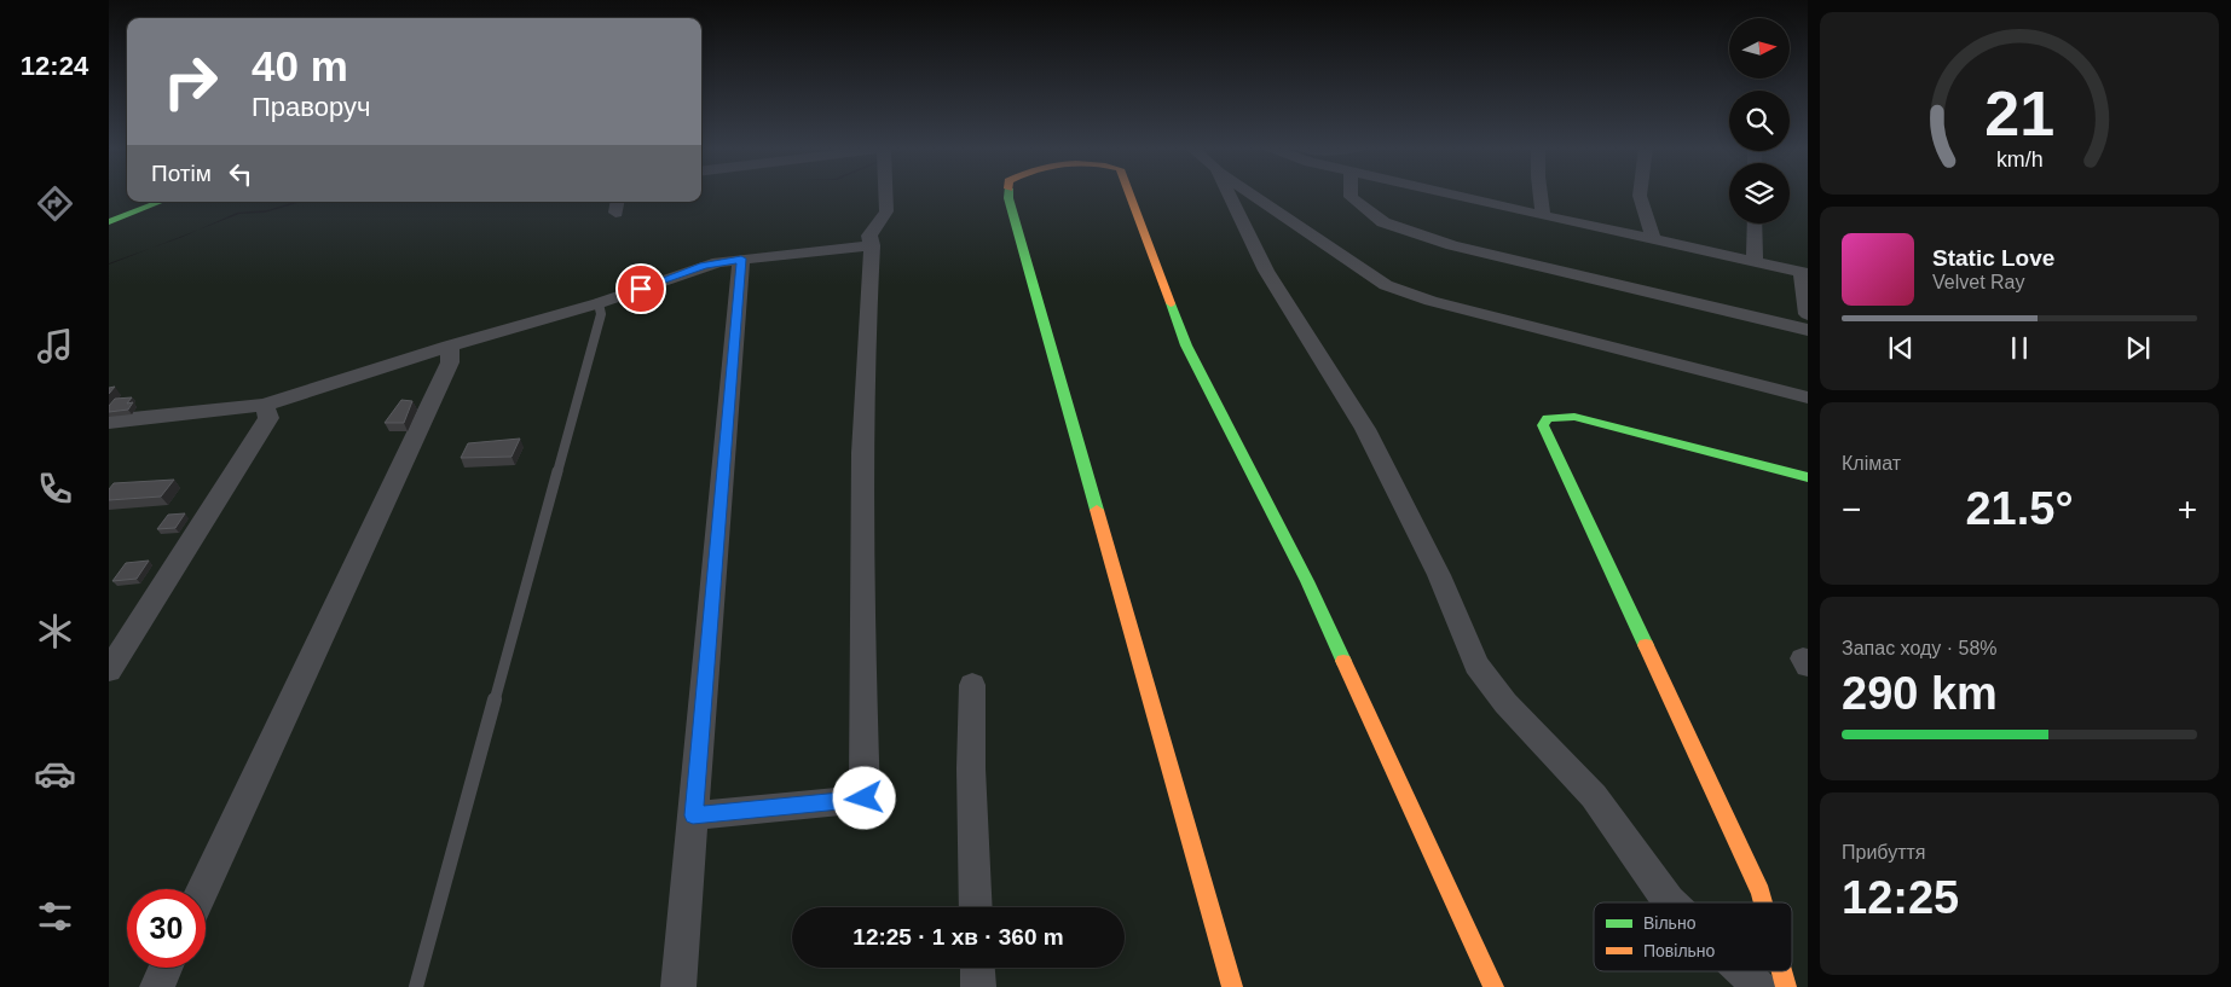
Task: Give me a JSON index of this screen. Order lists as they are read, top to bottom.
{
  "legend": ["Вільно", "Повільно"],
  "north": "right",
  "page": {
    "tabs": "12:24",
    "turn": ["40 m", "Праворуч"],
    "then": "Потім",
    "song": ["Static Love", "Velvet Ray"],
    "tile": [
      "Клімат",
      ["Запас ходу · 58%", "290 km"],
      ["Прибуття", "12:25"]
    ],
    "heat": ["−", "21.5°", "+"],
    "limit": "30",
    "trip": "12:25 · 1 хв · 360 m",
    "gauge": ["21", "km/h"]
  }
}
